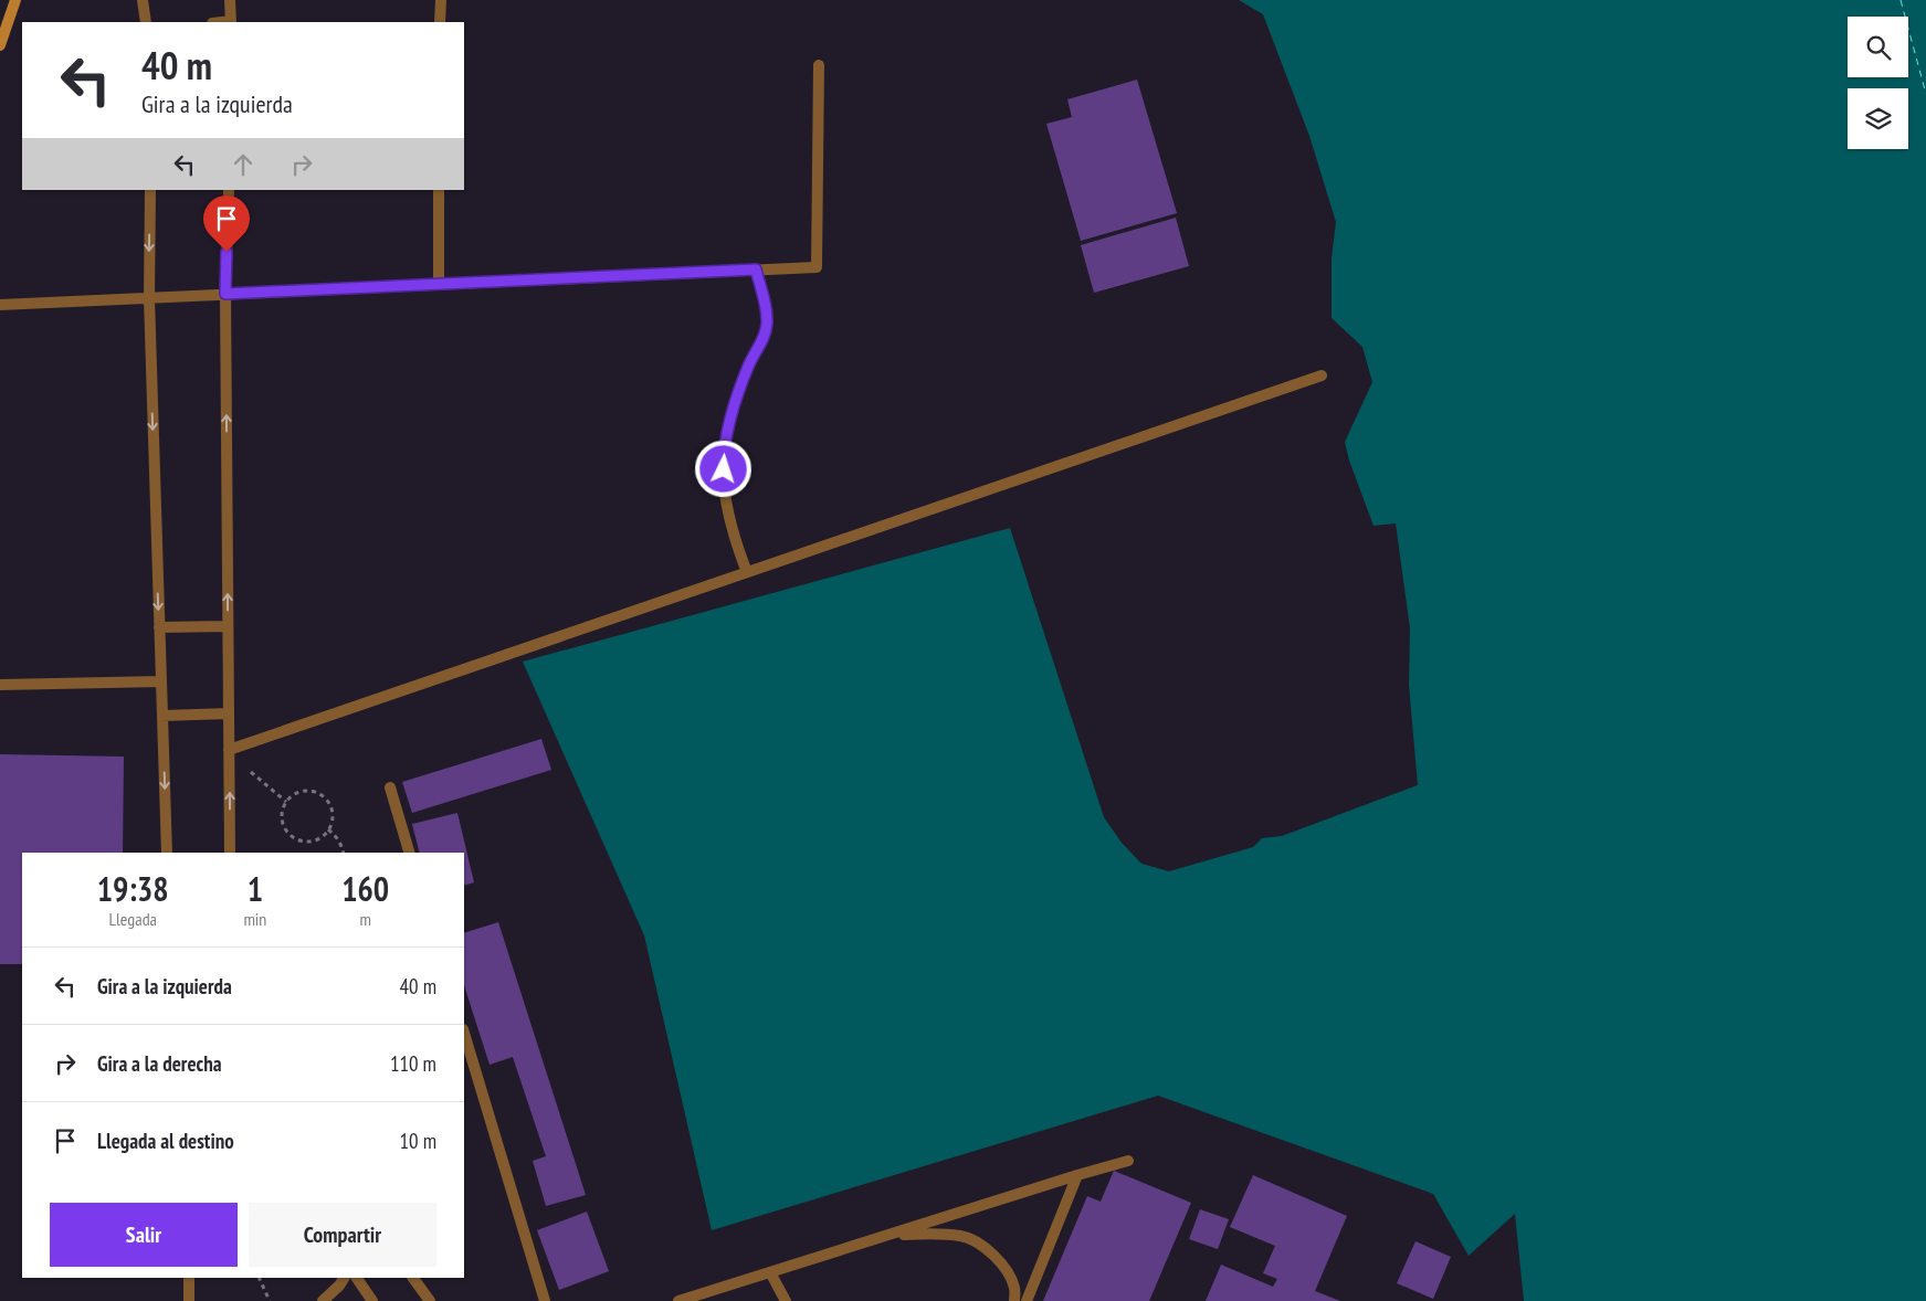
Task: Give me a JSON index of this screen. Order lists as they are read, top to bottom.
{
  "page": {
    "turn": ["40 m", "Gira a la izquierda"],
    "eta": [
      "19:38",
      "Llegada",
      "1",
      "min",
      "160",
      "m"
    ],
    "list": [
      {
        "name": "Gira a la izquierda",
        "value": "40 m"
      },
      {
        "name": "Gira a la derecha",
        "value": "110 m"
      },
      {
        "name": "Llegada al destino",
        "value": "10 m"
      }
    ],
    "buttons": ["Salir", "Compartir"]
  }
}
